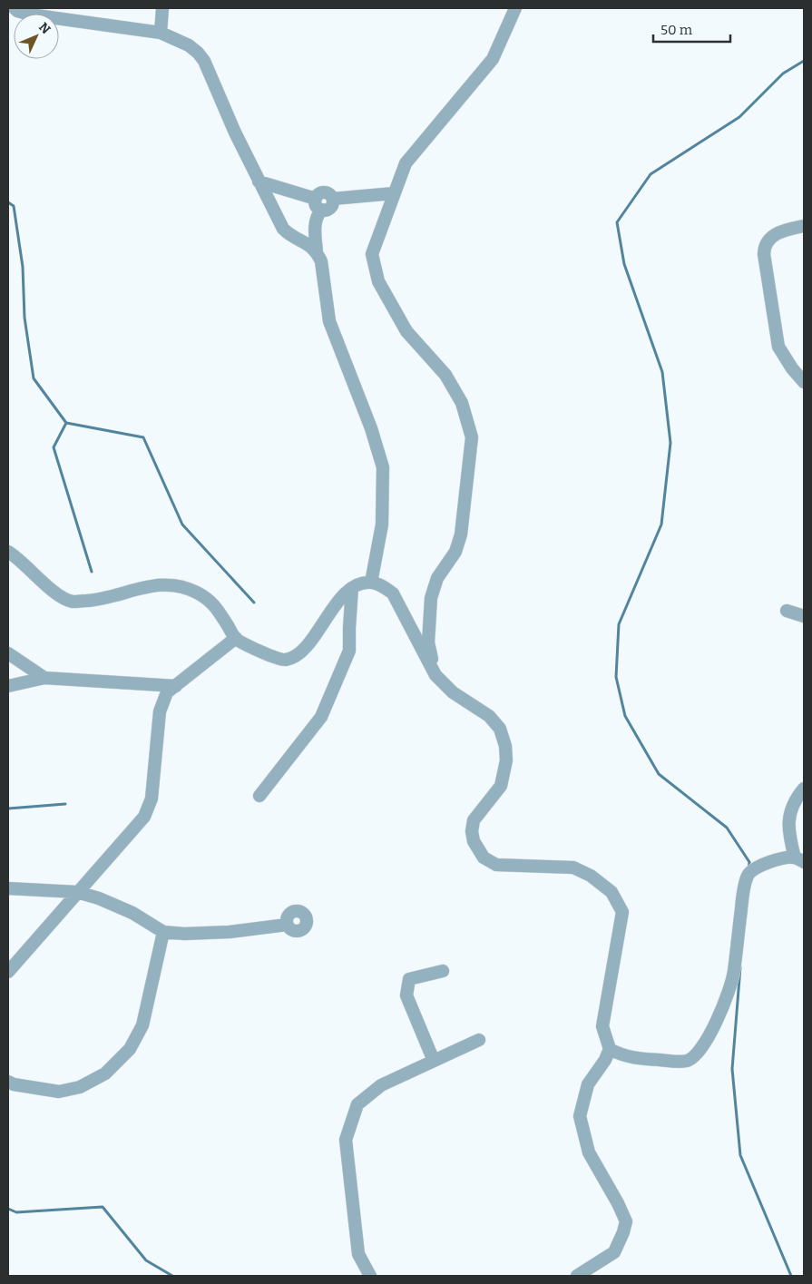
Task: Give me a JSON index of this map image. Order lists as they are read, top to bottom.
{
  "scale_bar": "50 m",
  "north": "top right"
}
